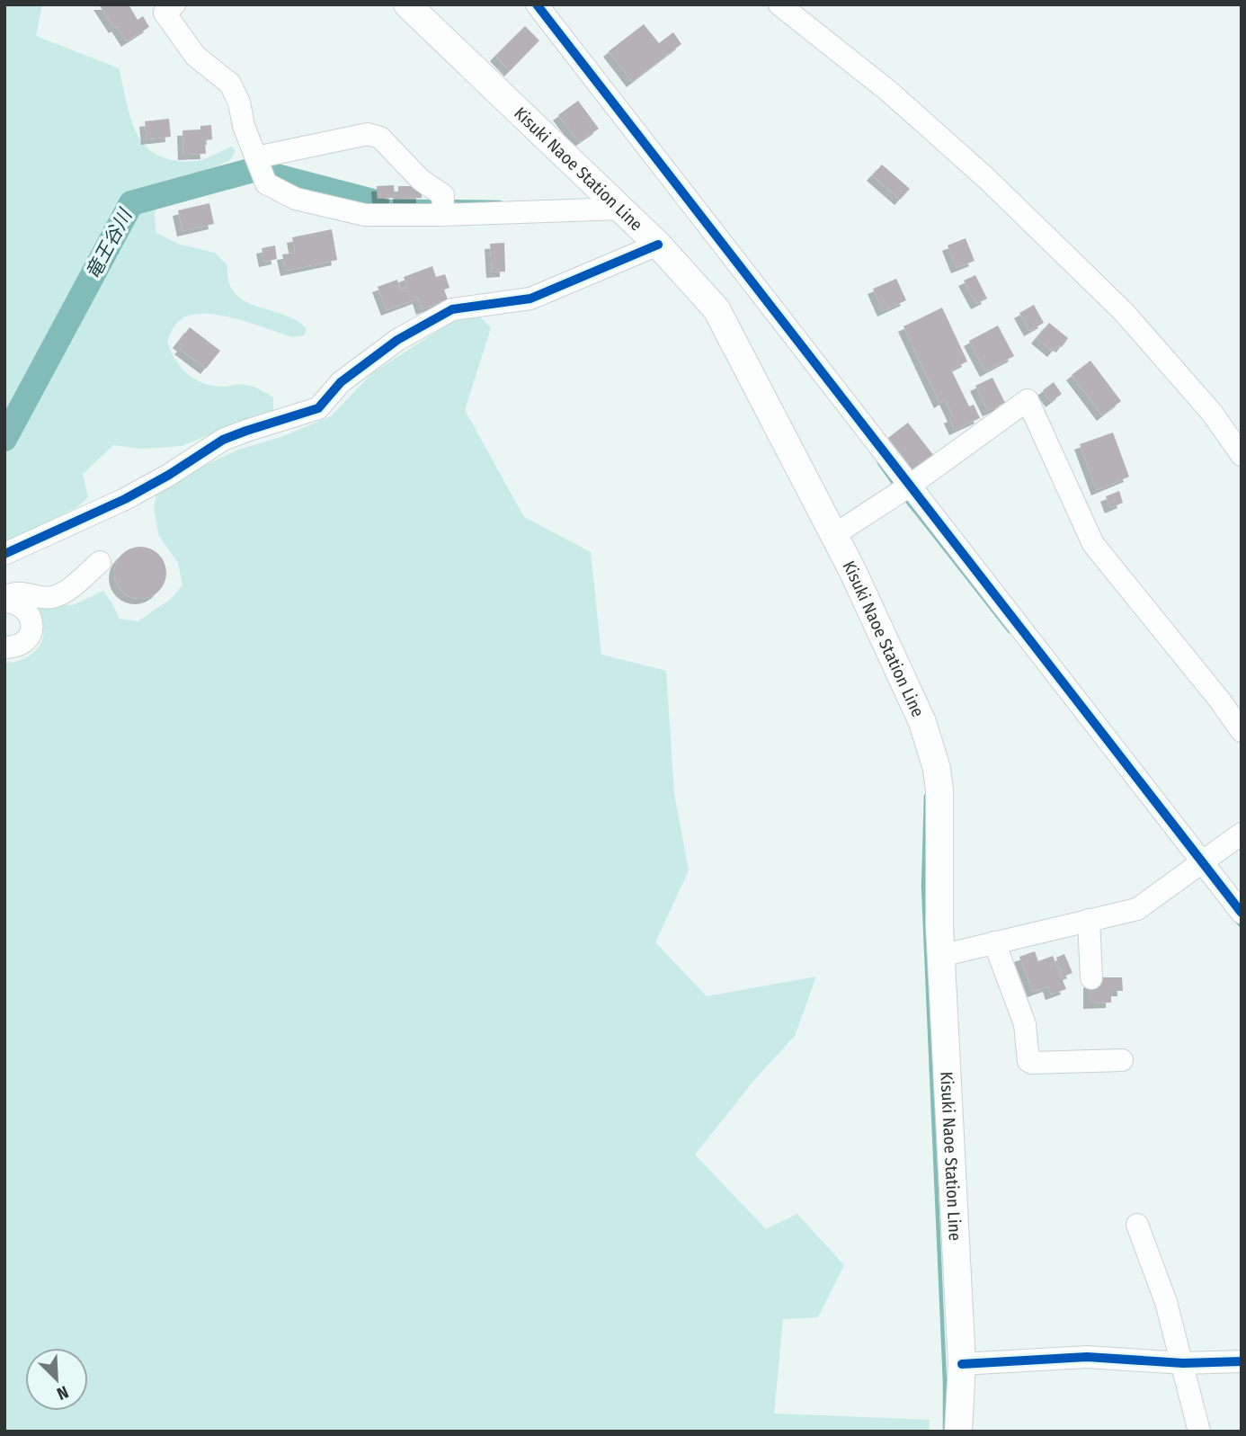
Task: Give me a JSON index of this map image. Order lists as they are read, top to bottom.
{
  "streets": {
    "main road": ["Kisuki Naoe Station Line"]
  },
  "water": ["竜王谷川"],
  "north": "bottom right"
}
